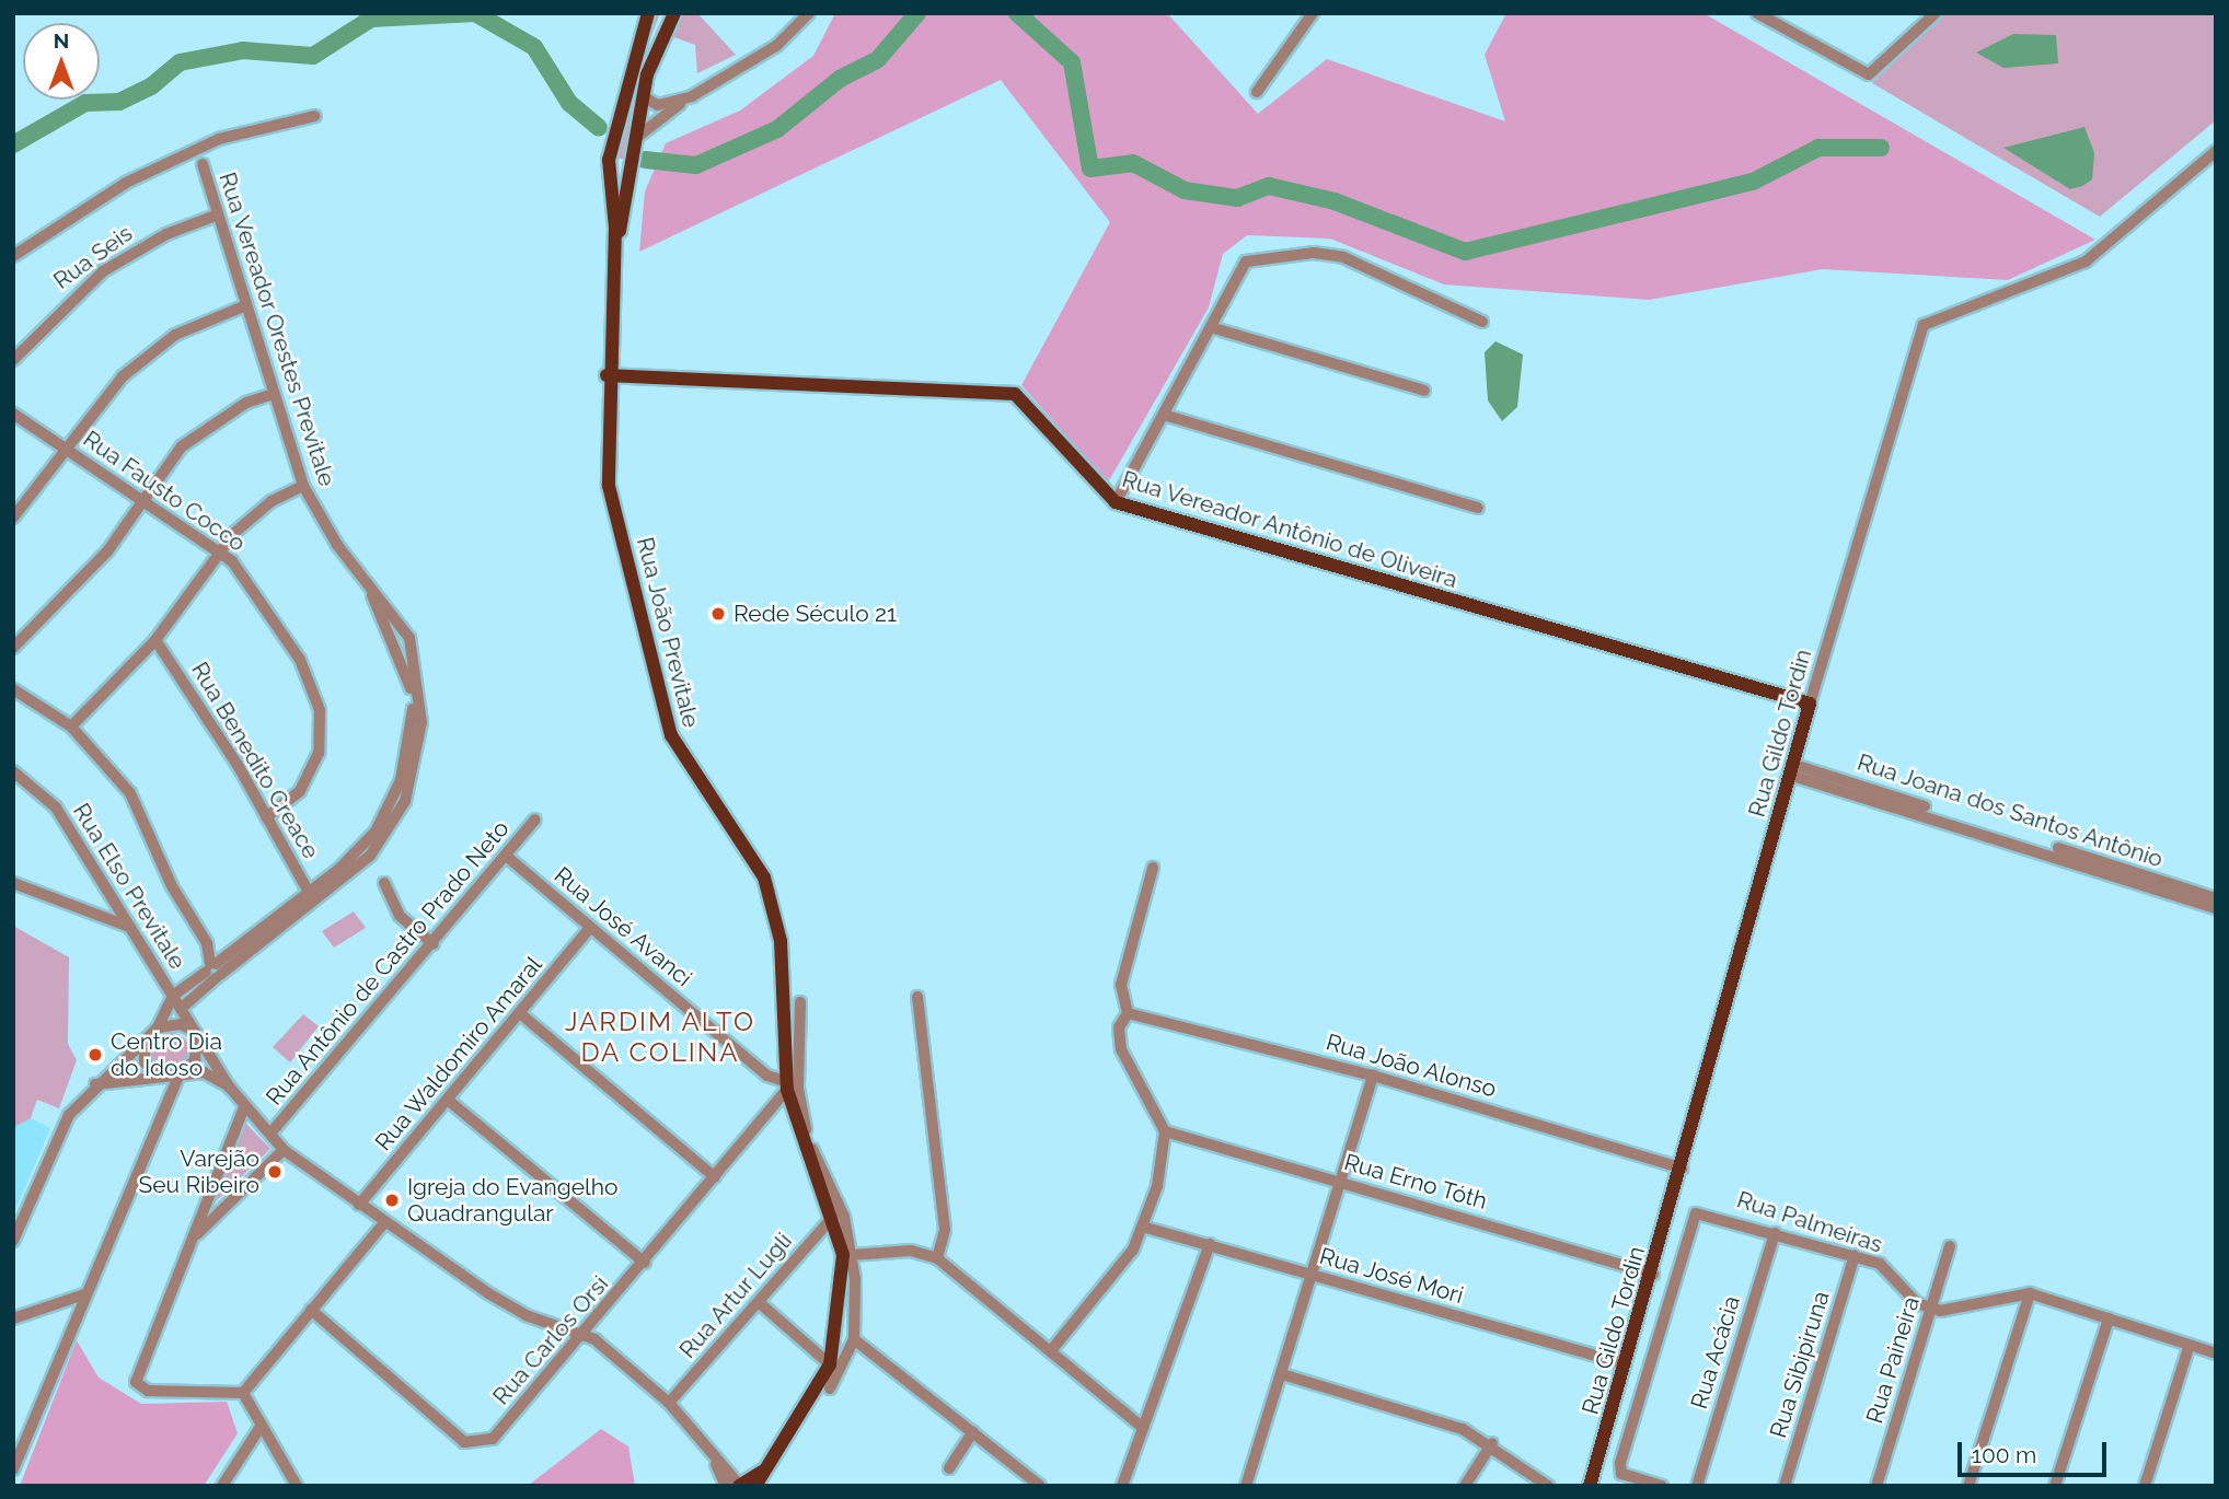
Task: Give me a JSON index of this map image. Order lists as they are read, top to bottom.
{
  "streets": {
    "main road": ["Rua Vereador Antônio de Oliveira", "Rua João Previtale", "Rua Gildo Tordin"],
    "street": [
      "Rua Seis",
      "Rua Vereador Orestes Previtale",
      "Rua Fausto Cocco",
      "Rua Benedito Creace",
      "Rua Joana dos Santos Antônio",
      "Rua Elso Previtale",
      "Rua José Avanci",
      "Rua Antônio de Castro Prado Neto",
      "Rua Waldomiro Amaral",
      "Rua João Alonso",
      "Rua Erno Tóth",
      "Rua Palmeiras",
      "Rua José Mori",
      "Rua Artur Lugli",
      "Rua Carlos Orsi",
      "Rua Acácia",
      "Rua Paineira",
      "Rua Sibipiruna"
    ]
  },
  "crossings": [
    ["Rua Seis", "Rua Vereador Orestes Previtale"],
    ["Rua Vereador Orestes Previtale", "Rua Benedito Creace"],
    ["Rua Vereador Orestes Previtale", "Rua Elso Previtale"],
    ["Rua Fausto Cocco", "Rua Benedito Creace"],
    ["Rua Vereador Antônio de Oliveira", "Rua João Previtale"],
    ["Rua Vereador Antônio de Oliveira", "Rua Gildo Tordin"],
    ["Rua João Previtale", "Rua Elso Previtale"],
    ["Rua João Previtale", "Rua José Avanci"],
    ["Rua João Previtale", "Rua Artur Lugli"],
    ["Rua João Previtale", "Rua Carlos Orsi"],
    ["Rua Gildo Tordin", "Rua Joana dos Santos Antônio"],
    ["Rua Gildo Tordin", "Rua João Alonso"],
    ["Rua Gildo Tordin", "Rua Erno Tóth"],
    ["Rua Gildo Tordin", "Rua José Mori"],
    ["Rua Elso Previtale", "Rua Antônio de Castro Prado Neto"],
    ["Rua Elso Previtale", "Rua Waldomiro Amaral"],
    ["Rua Elso Previtale", "Rua Artur Lugli"],
    ["Rua Elso Previtale", "Rua Carlos Orsi"],
    ["Rua José Avanci", "Rua Antônio de Castro Prado Neto"],
    ["Rua José Avanci", "Rua Waldomiro Amaral"],
    ["Rua José Avanci", "Rua Carlos Orsi"],
    ["Rua Palmeiras", "Rua Acácia"],
    ["Rua Palmeiras", "Rua Paineira"],
    ["Rua Palmeiras", "Rua Sibipiruna"]
  ],
  "districts": ["JARDIM ALTO DA COLINA"],
  "places": [
    "Rede Século 21",
    "Centro Dia do Idoso",
    "Varejão Seu Ribeiro",
    "Igreja do Evangelho Quadrangular"
  ],
  "scale_bar": "100 m",
  "north": "top"
}
